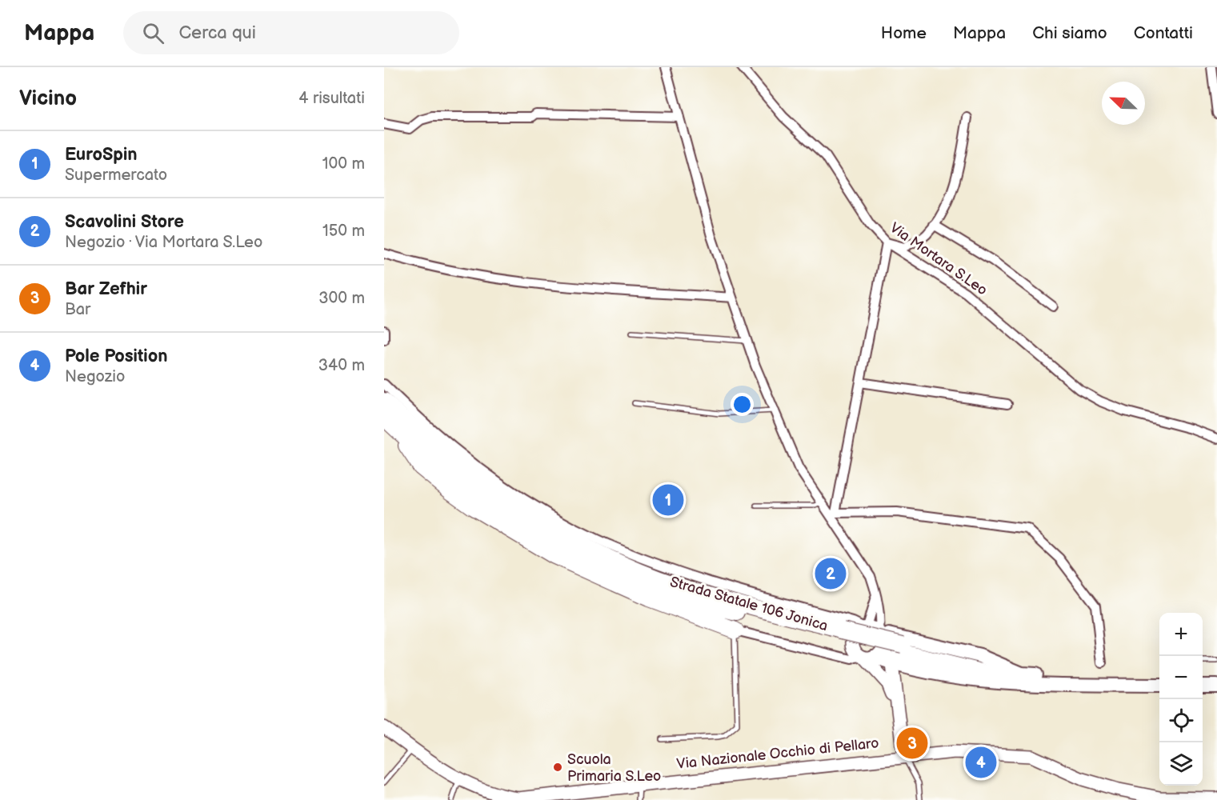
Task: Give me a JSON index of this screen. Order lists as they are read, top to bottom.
{
  "streets": {
    "highway": ["Strada Statale 106 Jonica"],
    "street": ["Via Mortara S.Leo", "Via Nazionale Occhio di Pellaro"]
  },
  "places": ["Scuola Primaria S.Leo"],
  "north": "top left",
  "page": {
    "header": "Mappa",
    "search": "Cerca qui",
    "nav": [
      "Home",
      "Mappa",
      "Chi siamo",
      "Contatti"
    ],
    "heading": ["Vicino", "4 risultati"],
    "list": [
      {
        "mark": "1",
        "name": "EuroSpin",
        "note": "Supermercato",
        "value": "100 m"
      },
      {
        "mark": "2",
        "name": "Scavolini Store",
        "note": "Negozio · Via Mortara S.Leo",
        "value": "150 m"
      },
      {
        "mark": "3",
        "name": "Bar Zefhir",
        "note": "Bar",
        "value": "300 m"
      },
      {
        "mark": "4",
        "name": "Pole Position",
        "note": "Negozio",
        "value": "340 m"
      }
    ],
    "pins": [
      "1",
      "2",
      "3",
      "4"
    ],
    "map_buttons": ["+", "−"]
  }
}
